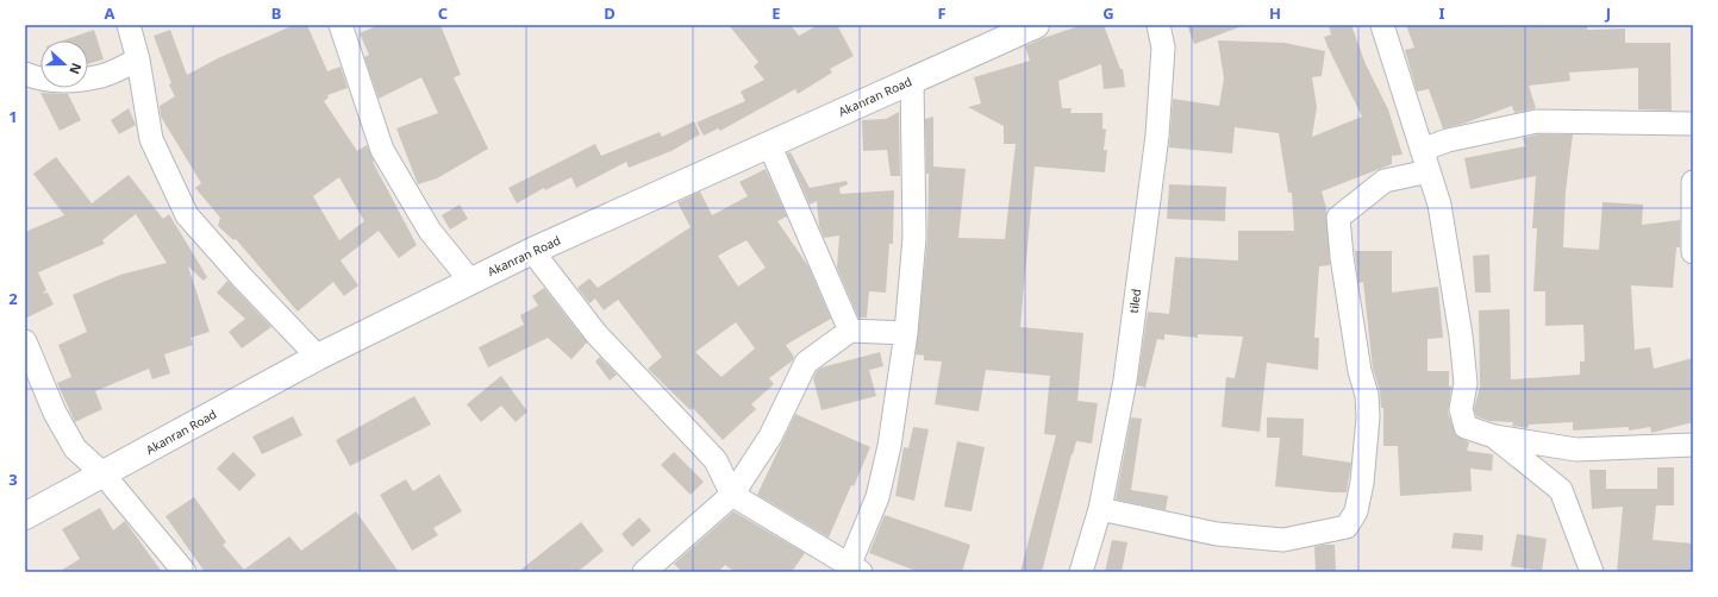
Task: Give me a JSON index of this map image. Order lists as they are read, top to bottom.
{
  "streets": {
    "main road": ["Akanran Road"],
    "street": ["tiled"]
  },
  "north": "right",
  "grid": {
    "columns": [
      "A",
      "B",
      "C",
      "D",
      "E",
      "F",
      "G",
      "H",
      "I",
      "J"
    ],
    "rows": ["1", "2", "3"]
  }
}
